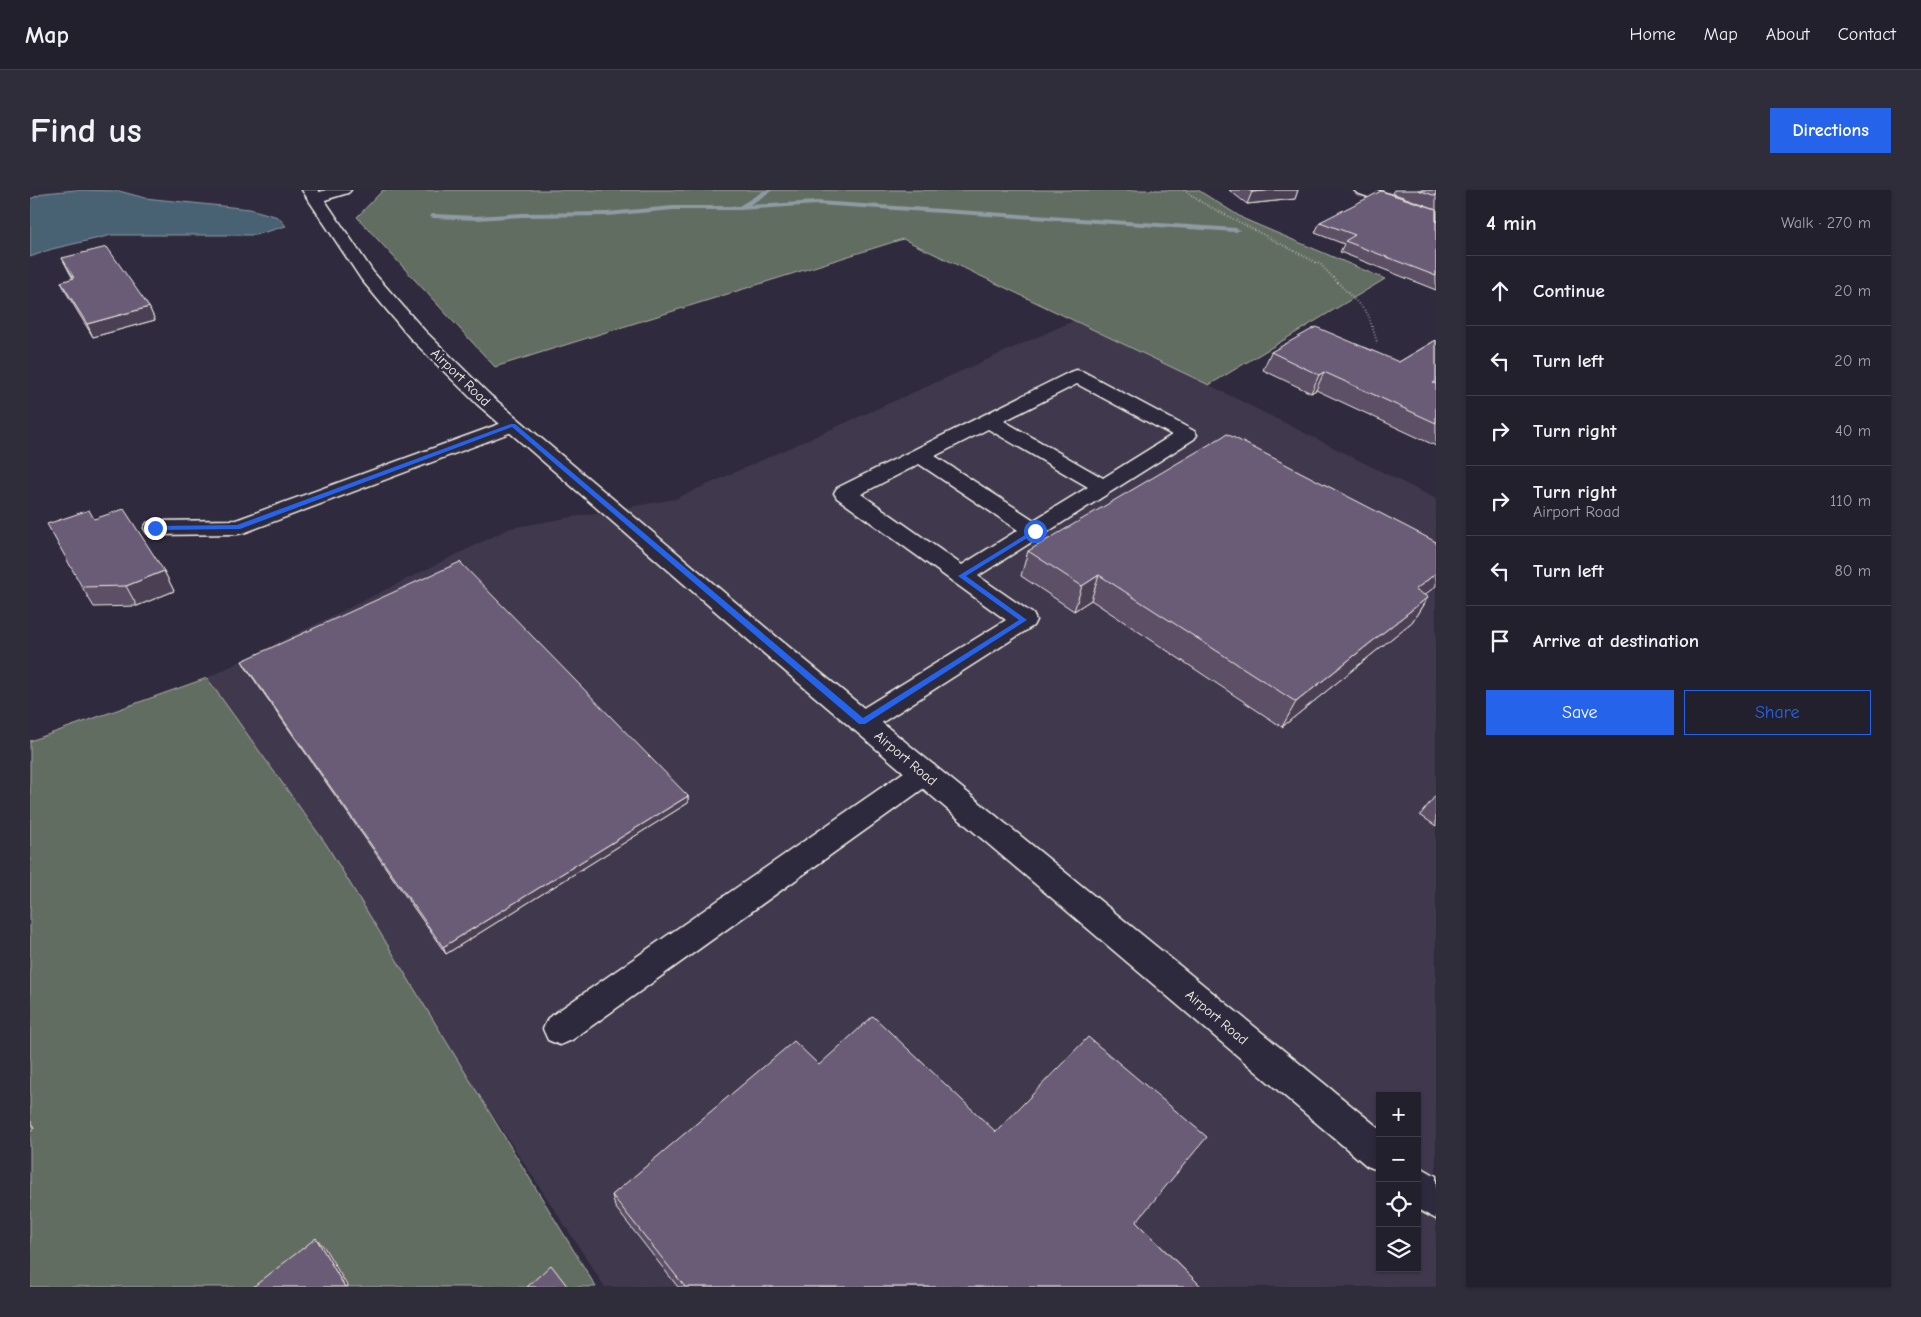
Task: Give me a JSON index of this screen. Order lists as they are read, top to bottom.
{
  "streets": {
    "main road": ["Airport Road"]
  },
  "page": {
    "header": "Map",
    "nav": [
      "Home",
      "Map",
      "About",
      "Contact"
    ],
    "buttons": [
      "Directions",
      ["Save", "Share"]
    ],
    "title": "Find us",
    "heading": ["4 min", "Walk · 270 m"],
    "list": [
      ["Continue", "20 m"],
      ["Turn left", "20 m"],
      ["Turn right", "40 m"],
      ["Turn right", "Airport Road", "110 m"],
      ["Turn left", "80 m"],
      "Arrive at destination"
    ],
    "map_buttons": ["+", "−"]
  }
}
